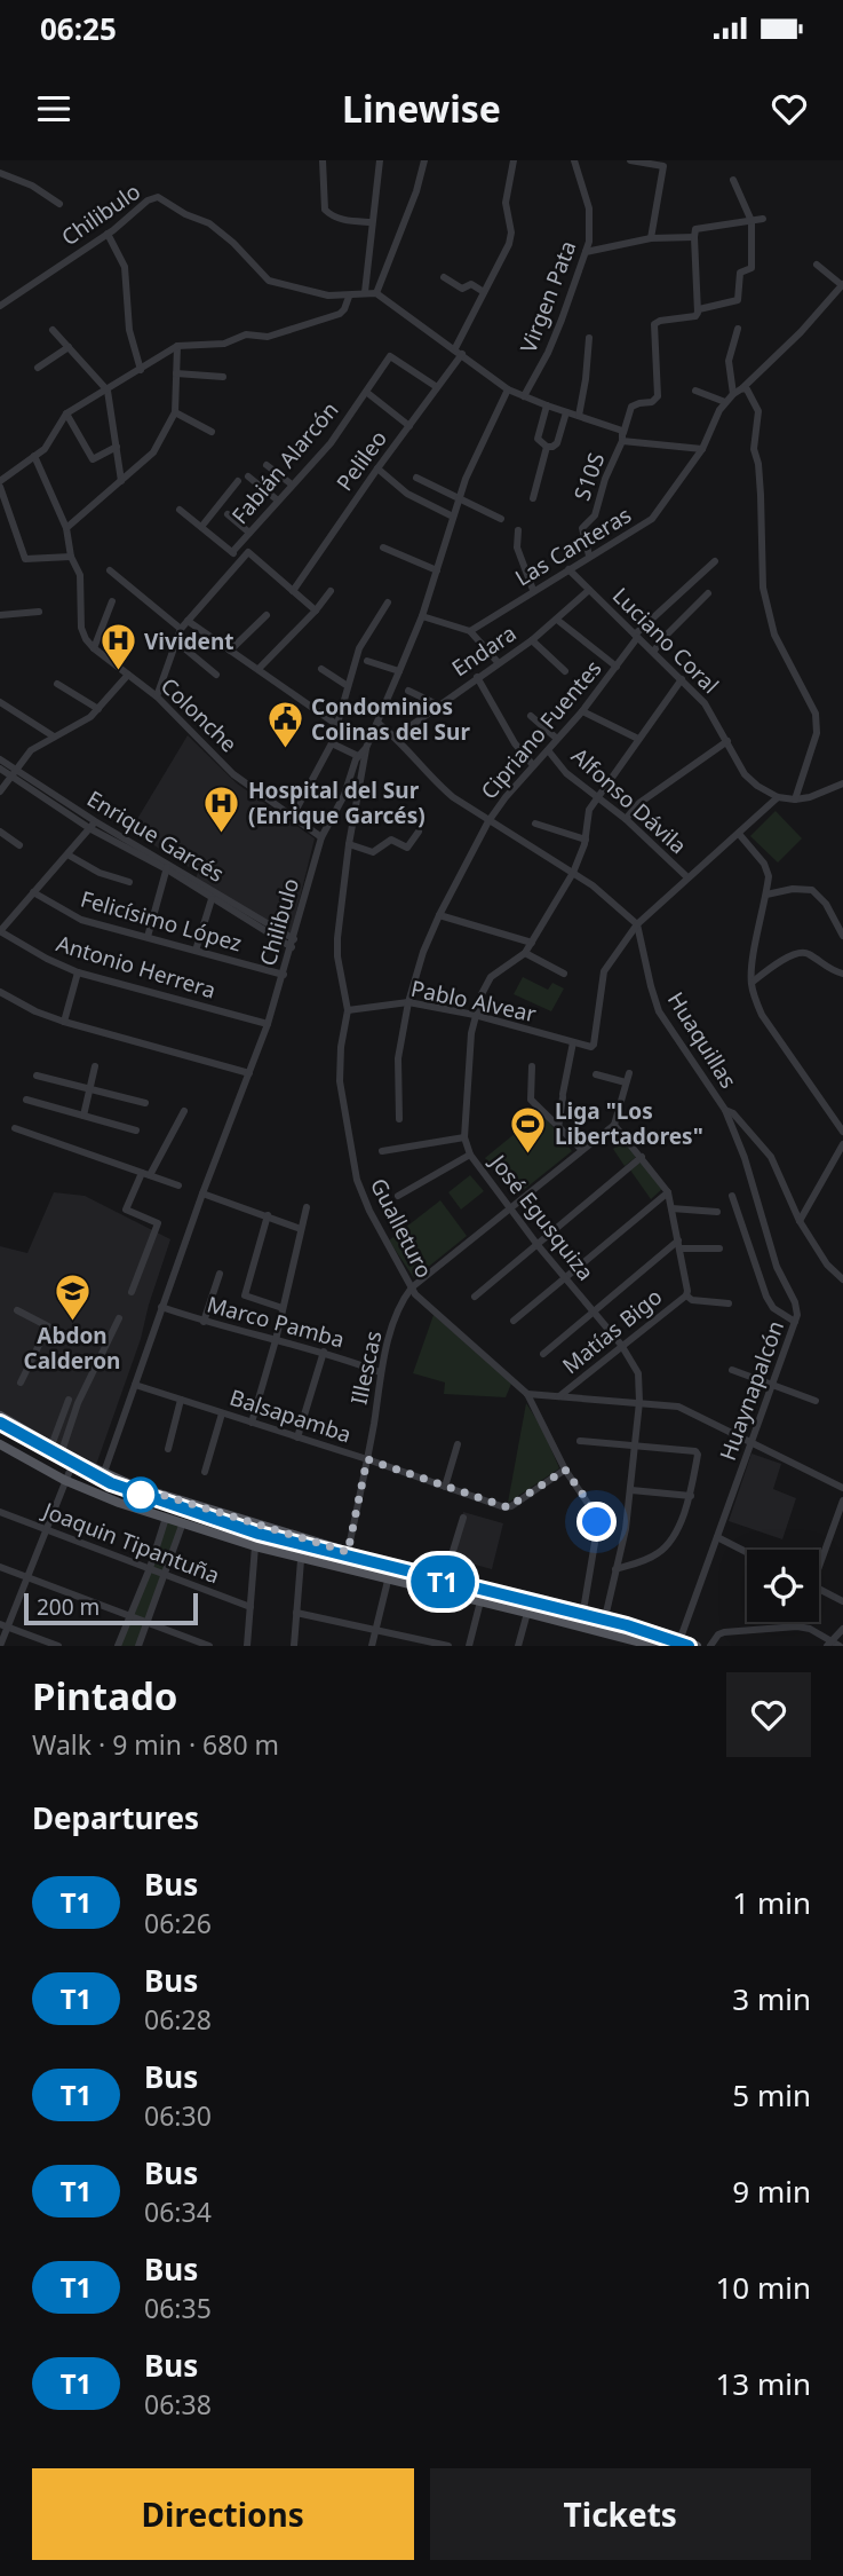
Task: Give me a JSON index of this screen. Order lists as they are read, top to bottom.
{
  "streets": {
    "street": [
      "Chilibulo",
      "Virgen Pata",
      "Pelileo",
      "Fabián Alarcón",
      "S10S",
      "Las Canteras",
      "Luciano Coral",
      "Endara",
      "Colonche",
      "Cipriano Fuentes",
      "Alfonso Dávila",
      "Enrique Garcés",
      "Felicísimo López",
      "Antonio Herrera",
      "Pablo Alvear",
      "Huaquillas",
      "José Egusquiza",
      "Gualleturo",
      "Marco Pamba",
      "Matías Bigo",
      "Illescas",
      "Huaynapalcón",
      "Balsapamba",
      "Joaquin Tipantuña"
    ]
  },
  "crossings": [
    ["Chilibulo", "S10S"],
    ["Chilibulo", "Colonche"],
    ["Chilibulo", "Enrique Garcés"],
    ["Chilibulo", "Felicísimo López"],
    ["Chilibulo", "Antonio Herrera"],
    ["Chilibulo", "Gualleturo"],
    ["Chilibulo", "Marco Pamba"],
    ["Chilibulo", "Balsapamba"],
    ["Virgen Pata", "S10S"],
    ["Pelileo", "Fabián Alarcón"],
    ["Pelileo", "S10S"],
    ["Fabián Alarcón", "Colonche"],
    ["S10S", "Las Canteras"],
    ["Las Canteras", "Luciano Coral"],
    ["Luciano Coral", "Endara"],
    ["Luciano Coral", "Cipriano Fuentes"],
    ["Luciano Coral", "José Egusquiza"],
    ["Cipriano Fuentes", "Alfonso Dávila"],
    ["Cipriano Fuentes", "Pablo Alvear"],
    ["Alfonso Dávila", "José Egusquiza"],
    ["Pablo Alvear", "Huaquillas"],
    ["Pablo Alvear", "José Egusquiza"],
    ["Pablo Alvear", "Gualleturo"],
    ["Huaquillas", "Huaynapalcón"],
    ["José Egusquiza", "Matías Bigo"],
    ["Gualleturo", "Illescas"],
    ["Gualleturo", "Balsapamba"],
    ["Marco Pamba", "Illescas"],
    ["Illescas", "Balsapamba"]
  ],
  "places": {
    "hospital": ["Vivident", "Hospital del Sur (Enrique Garcés)"],
    "public building": ["Condominios Colinas del Sur"],
    "sports": ["Liga \"Los Libertadores\""],
    "school or university": ["Abdon Calderon"]
  },
  "lines": ["bus line T1"],
  "scale_bar": "200 m",
  "page": {
    "status": "06:25",
    "header": "Linewise",
    "on_map": "T1",
    "scale": "200 m",
    "heading": [
      ["Pintado", "Walk · 9 min · 680 m"],
      "Departures"
    ],
    "list": [
      {
        "mark": "T1",
        "name": "Bus",
        "note": "06:26",
        "value": "1 min"
      },
      {
        "mark": "T1",
        "name": "Bus",
        "note": "06:28",
        "value": "3 min"
      },
      {
        "mark": "T1",
        "name": "Bus",
        "note": "06:30",
        "value": "5 min"
      },
      {
        "mark": "T1",
        "name": "Bus",
        "note": "06:34",
        "value": "9 min"
      },
      {
        "mark": "T1",
        "name": "Bus",
        "note": "06:35",
        "value": "10 min"
      },
      {
        "mark": "T1",
        "name": "Bus",
        "note": "06:38",
        "value": "13 min"
      }
    ],
    "buttons": ["Directions", "Tickets"]
  }
}
